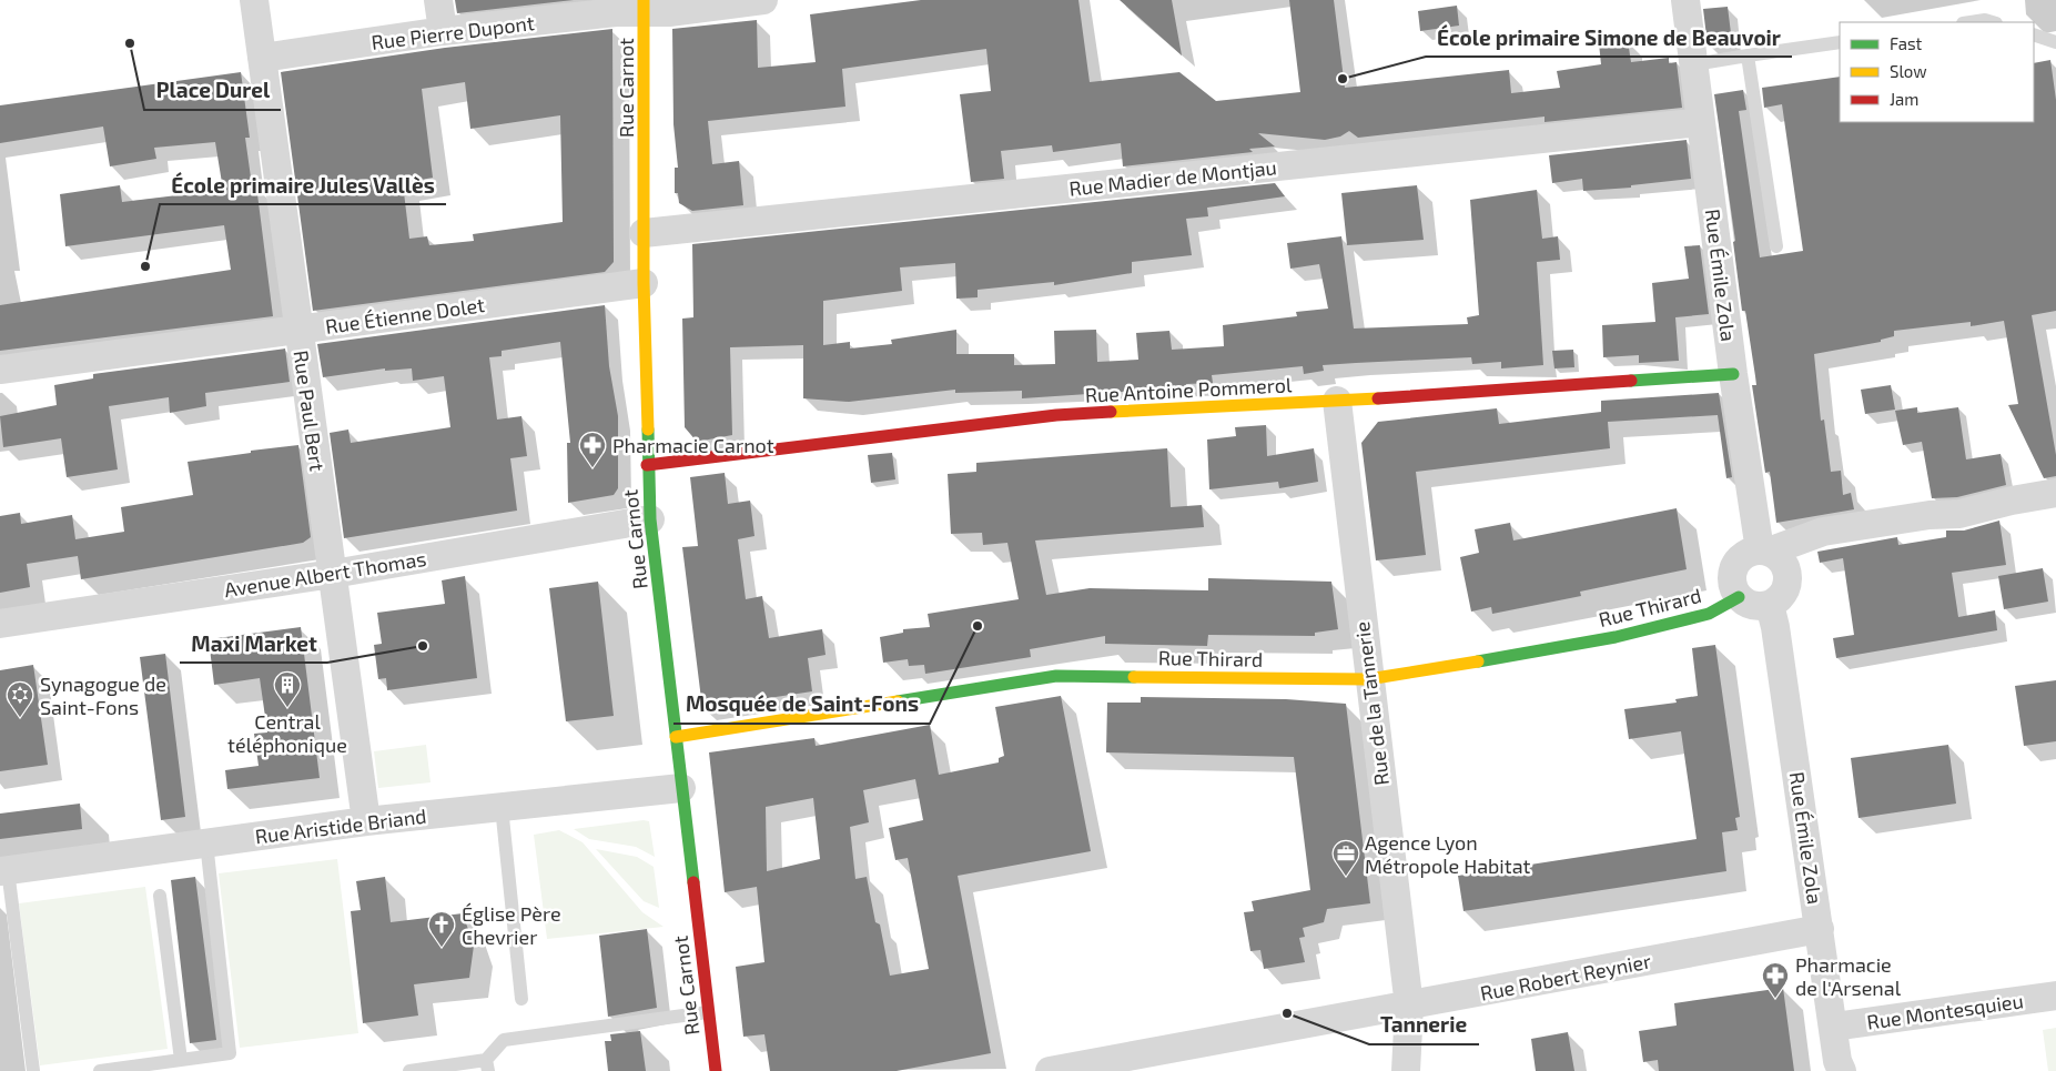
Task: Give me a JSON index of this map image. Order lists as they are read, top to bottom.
{
  "streets": {
    "street": [
      "Rue Pierre Dupont",
      "Rue Carnot",
      "Rue Madier de Montjau",
      "Rue Émile Zola",
      "Rue Étienne Dolet",
      "Rue Antoine Pommerol",
      "Rue Paul Bert",
      "Avenue Albert Thomas",
      "Rue Thirard",
      "Rue de la Tannerie",
      "Rue Aristide Briand",
      "Rue Robert Reynier",
      "Rue Montesquieu"
    ]
  },
  "crossings": [
    ["Rue Pierre Dupont", "Rue Carnot"],
    ["Rue Pierre Dupont", "Rue Paul Bert"],
    ["Rue Carnot", "Rue Madier de Montjau"],
    ["Rue Carnot", "Rue Étienne Dolet"],
    ["Rue Carnot", "Rue Antoine Pommerol"],
    ["Rue Carnot", "Avenue Albert Thomas"],
    ["Rue Carnot", "Rue Thirard"],
    ["Rue Carnot", "Rue Aristide Briand"],
    ["Rue Madier de Montjau", "Rue Émile Zola"],
    ["Rue Émile Zola", "Rue Antoine Pommerol"],
    ["Rue Émile Zola", "Rue Thirard"],
    ["Rue Émile Zola", "Rue Robert Reynier"],
    ["Rue Émile Zola", "Rue Montesquieu"],
    ["Rue Étienne Dolet", "Rue Paul Bert"],
    ["Rue Antoine Pommerol", "Rue de la Tannerie"],
    ["Rue Paul Bert", "Avenue Albert Thomas"],
    ["Rue Paul Bert", "Rue Aristide Briand"],
    ["Rue Thirard", "Rue de la Tannerie"],
    ["Rue de la Tannerie", "Rue Robert Reynier"]
  ],
  "places": {
    "other": [
      "Place Durel",
      "École primaire Simone de Beauvoir",
      "École primaire Jules Vallès",
      "Mosquée de Saint-Fons",
      "Maxi Market",
      "Tannerie"
    ],
    "pharmacy": ["Pharmacie Carnot", "Pharmacie de l'Arsenal"],
    "building": ["Central téléphonique"],
    "synagogue": ["Synagogue de Saint-Fons"],
    "office": ["Agence Lyon Métropole Habitat"],
    "church": ["Église Père Chevrier"]
  },
  "legend": ["Fast", "Slow", "Jam"]
}
